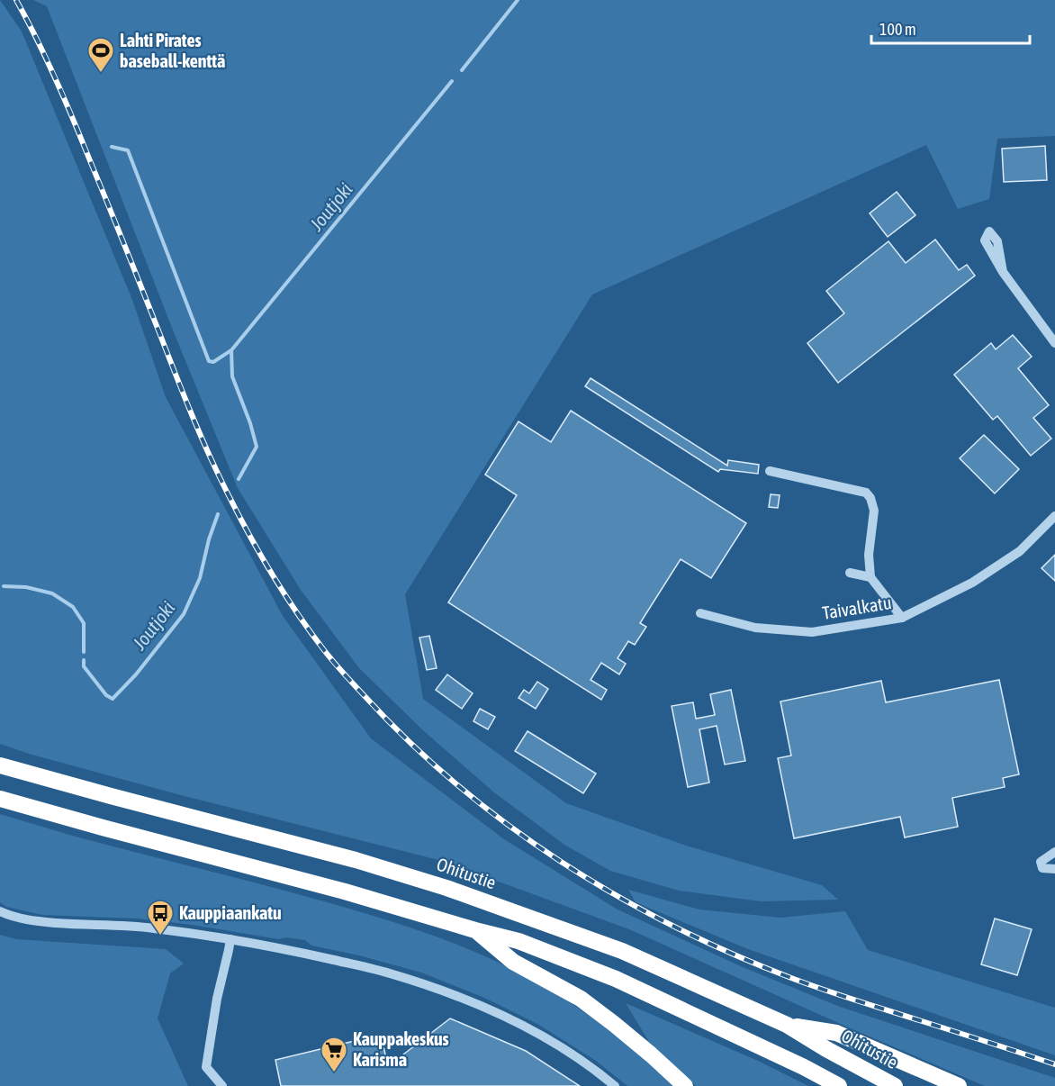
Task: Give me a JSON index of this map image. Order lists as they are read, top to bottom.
{
  "streets": {
    "highway": ["Ohitustie"],
    "street": ["Taivalkatu"]
  },
  "water": ["Joutjoki"],
  "places": {
    "sports": ["Lahti Pirates baseball-kenttä"],
    "bus stop": ["Kauppiaankatu"],
    "supermarket": ["Kauppakeskus Karisma"]
  },
  "scale_bar": "100 m"
}
